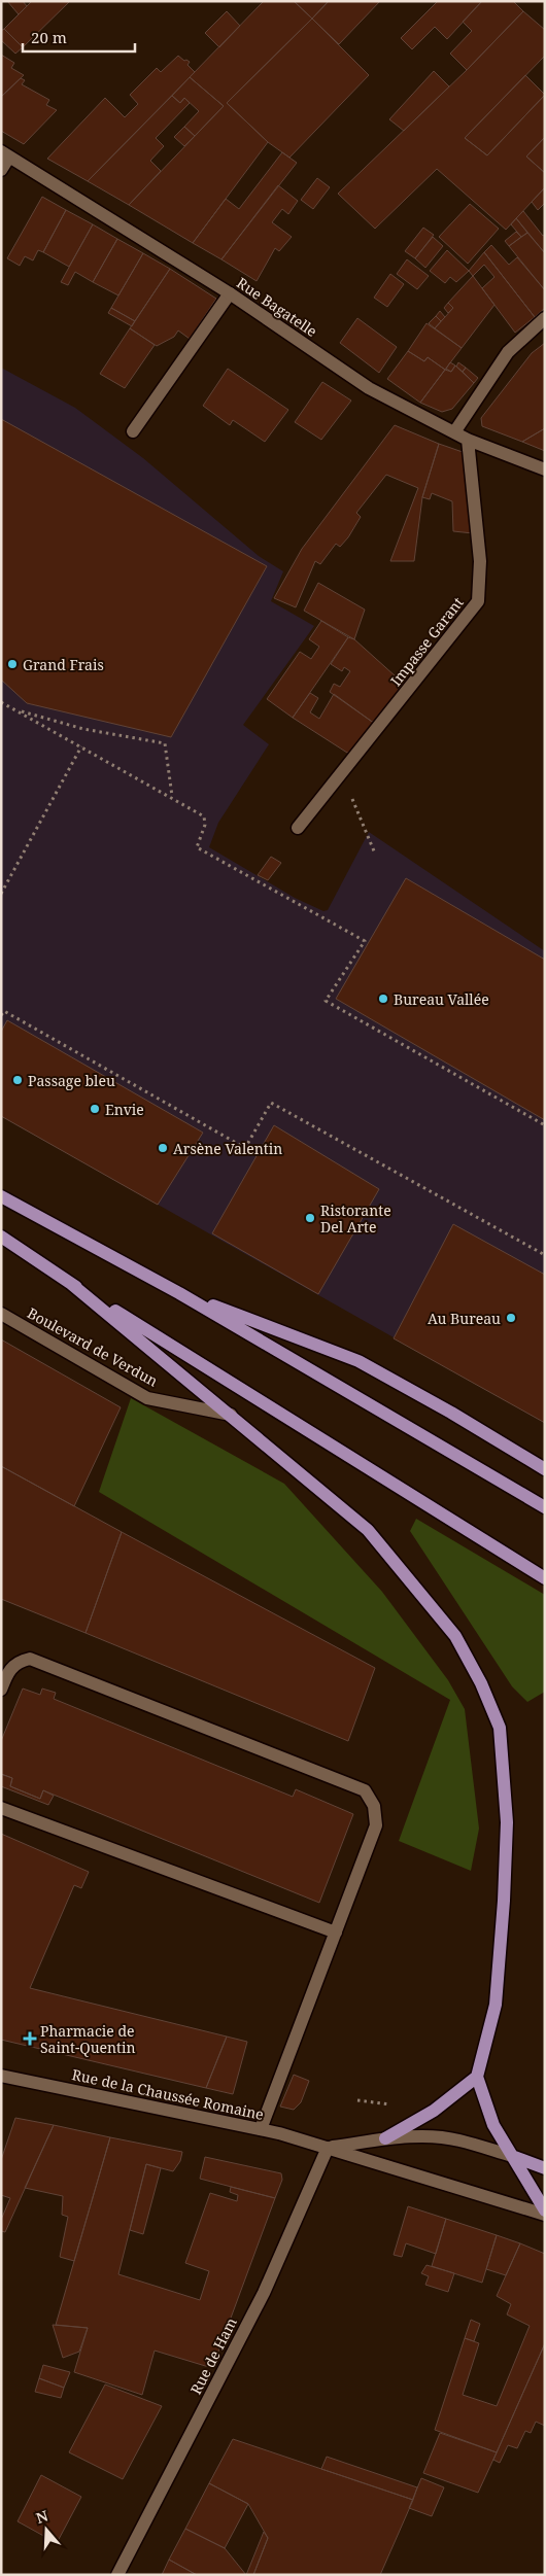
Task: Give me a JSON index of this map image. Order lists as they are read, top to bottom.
{
  "streets": {
    "main road": ["Rue de la Chaussée Romaine"],
    "street": [
      "Rue Bagatelle",
      "Impasse Garant",
      "Boulevard de Verdun",
      "Rue de Ham"
    ]
  },
  "crossings": [
    ["Rue Bagatelle", "Impasse Garant"],
    ["Rue de la Chaussée Romaine", "Rue de Ham"]
  ],
  "places": {
    "other": [
      "Grand Frais",
      "Bureau Vallée",
      "Passage bleu",
      "Envie",
      "Arsène Valentin",
      "Ristorante Del Arte",
      "Au Bureau"
    ],
    "health": ["Pharmacie de Saint-Quentin"]
  },
  "scale_bar": "20 m",
  "north": "top"
}
